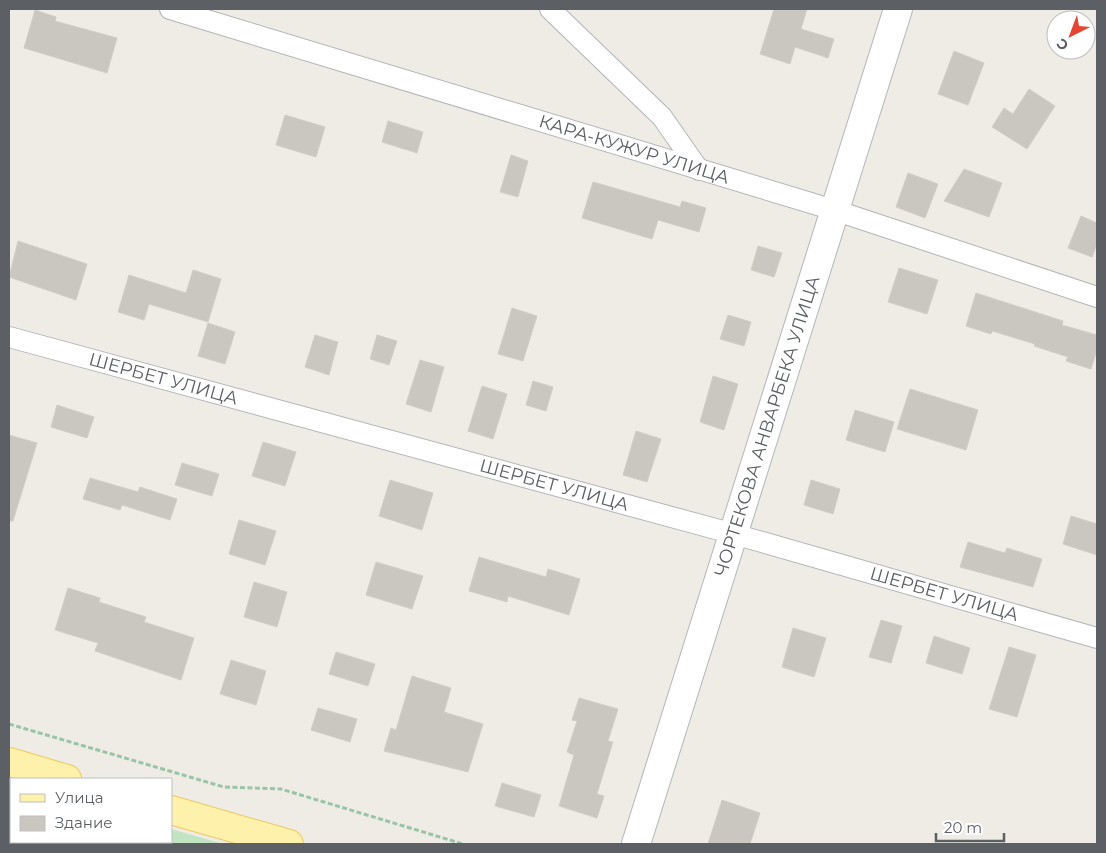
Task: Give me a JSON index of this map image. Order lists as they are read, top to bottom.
{
  "streets": {
    "street": ["КАРА-КУЖУР УЛИЦА", "ШЕРБЕТ УЛИЦА", "ЧОРТЕКОВА АНВАРБЕКА УЛИЦА"]
  },
  "crossings": [
    ["КАРА-КУЖУР УЛИЦА", "ЧОРТЕКОВА АНВАРБЕКА УЛИЦА"],
    ["ШЕРБЕТ УЛИЦА", "ЧОРТЕКОВА АНВАРБЕКА УЛИЦА"]
  ],
  "legend": ["Улица", "Здание"],
  "scale_bar": "20 m",
  "north": "bottom left"
}
